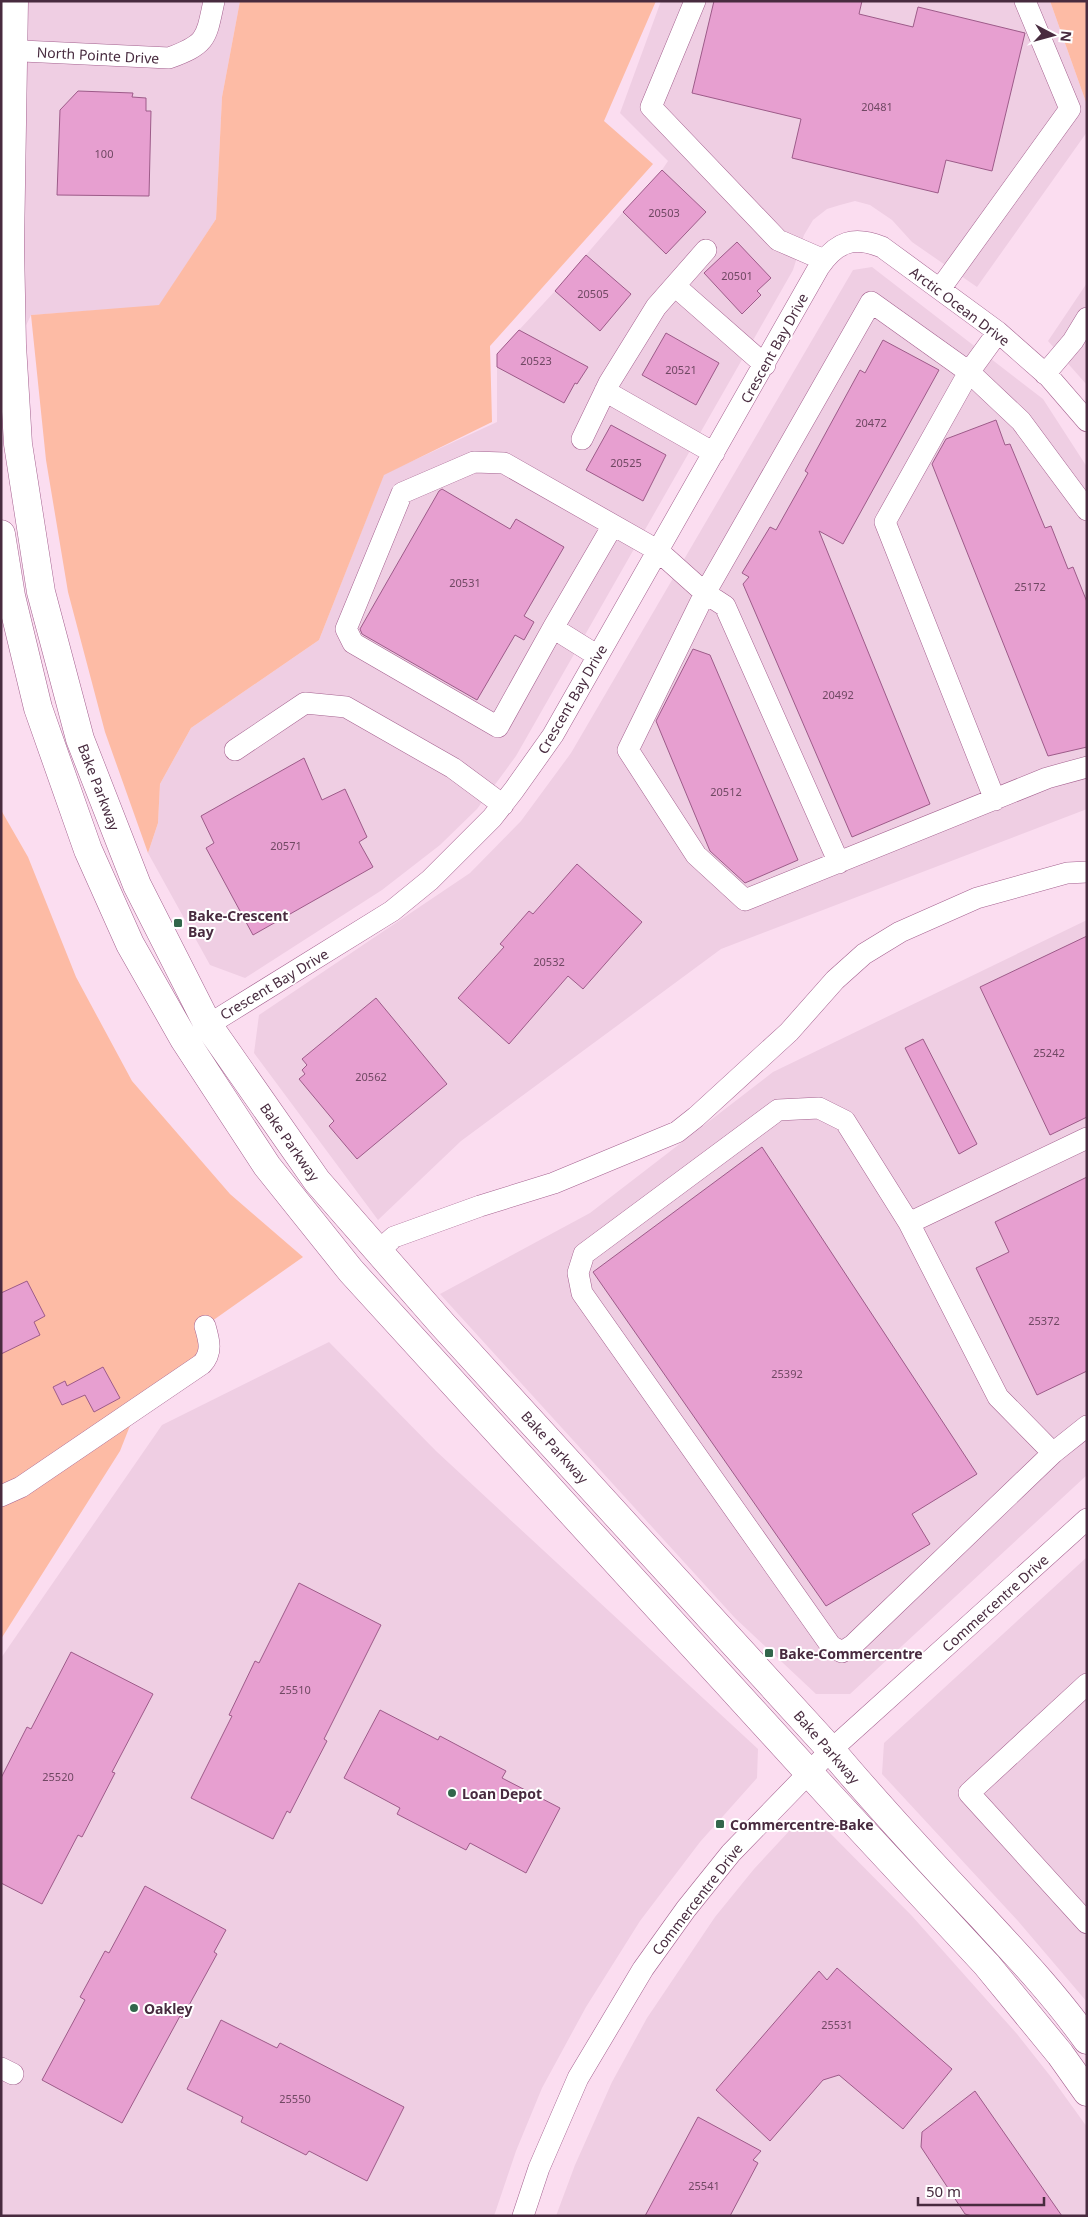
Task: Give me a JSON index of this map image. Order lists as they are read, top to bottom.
{
  "streets": {
    "main road": ["Bake Parkway"],
    "street": [
      "North Pointe Drive",
      "Arctic Ocean Drive",
      "Crescent Bay Drive",
      "Commercentre Drive"
    ]
  },
  "crossings": [
    ["North Pointe Drive", "Bake Parkway"],
    ["Arctic Ocean Drive", "Crescent Bay Drive"],
    ["Crescent Bay Drive", "Bake Parkway"],
    ["Bake Parkway", "Commercentre Drive"]
  ],
  "places": {
    "transit": ["Bake-Crescent Bay", "Bake-Commercentre", "Commercentre-Bake"],
    "other": ["Loan Depot", "Oakley"]
  },
  "house_numbers": [
    "20481",
    "100",
    "20503",
    "20501",
    "20505",
    "20523",
    "20521",
    "20472",
    "20525",
    "20531",
    "25172",
    "20492",
    "20512",
    "20571",
    "20532",
    "25242",
    "20562",
    "25372",
    "25392",
    "25510",
    "25520",
    "25531",
    "25550",
    "25541"
  ],
  "scale_bar": "50 m",
  "north": "right"
}
